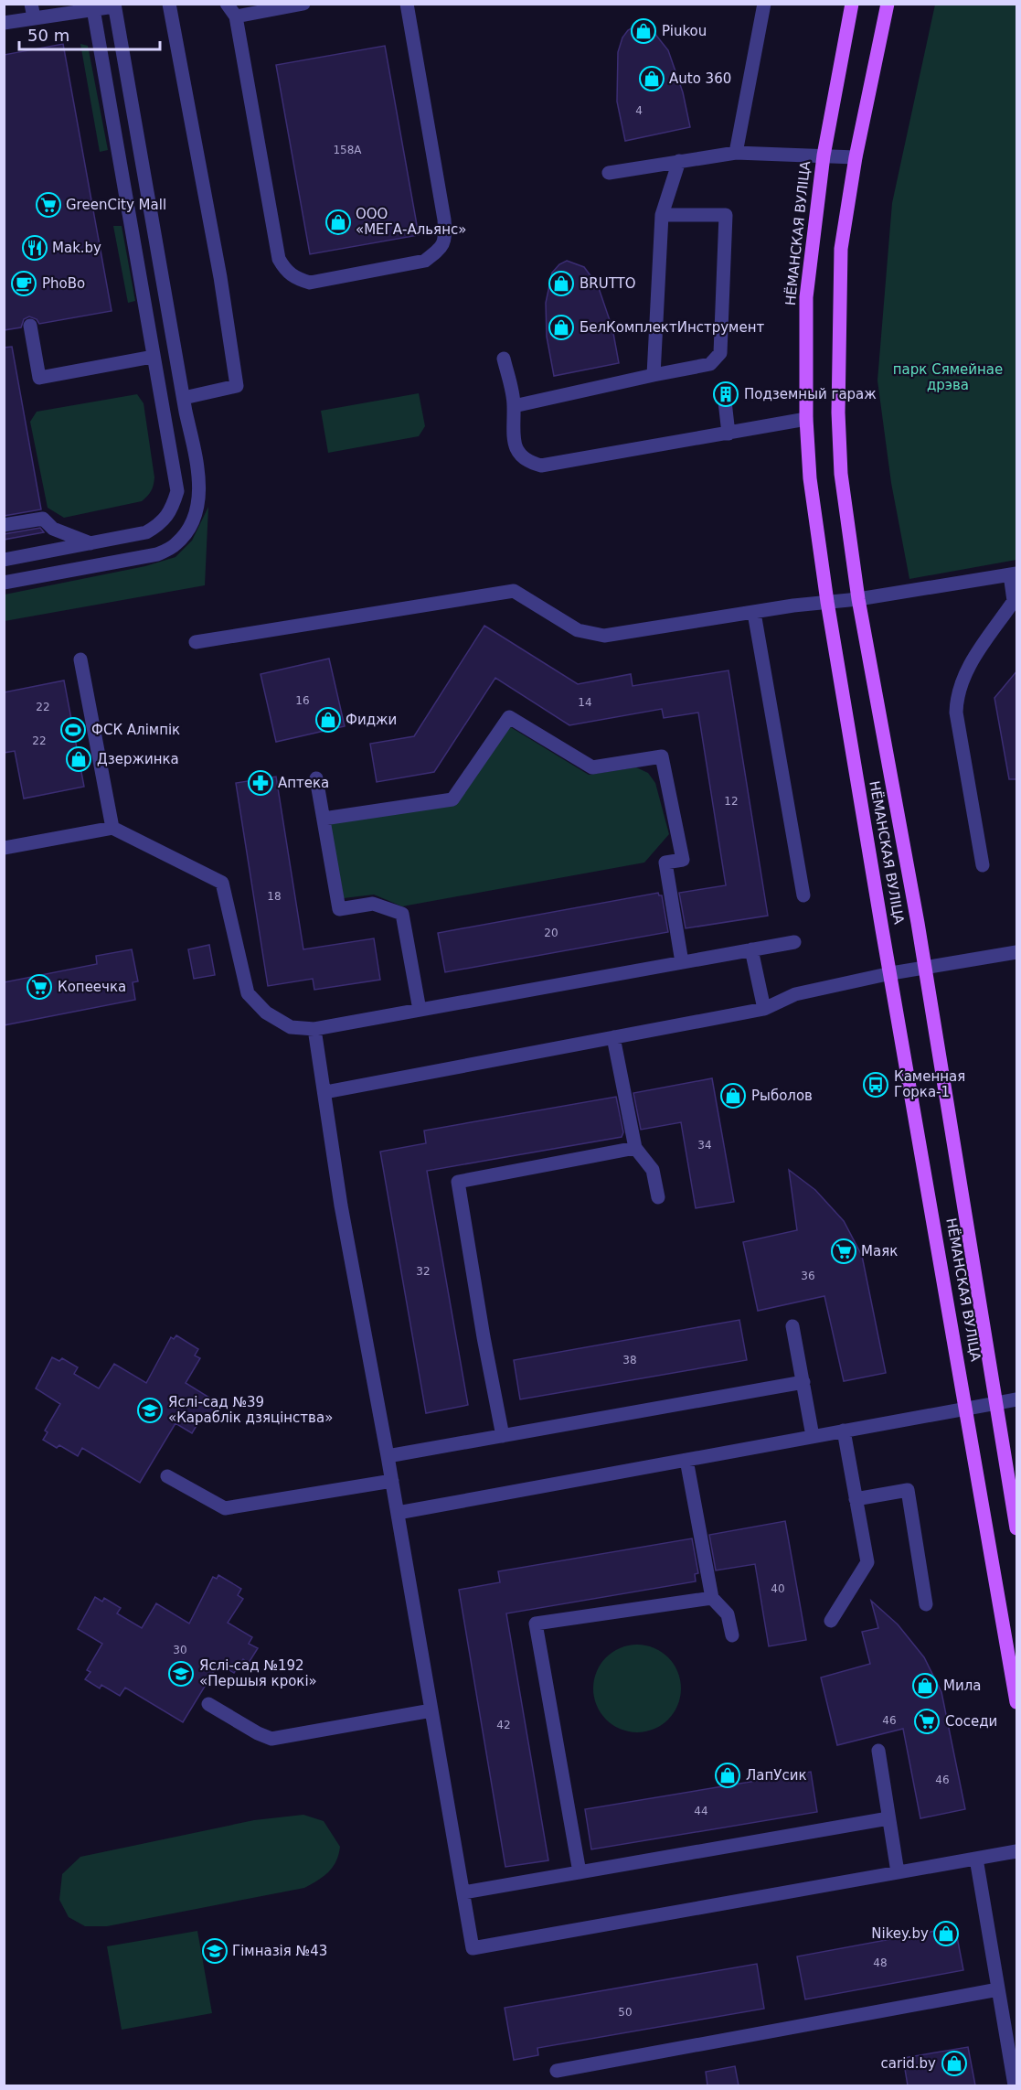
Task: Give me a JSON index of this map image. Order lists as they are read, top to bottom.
{
  "streets": {
    "main road": ["НЁМАНСКАЯ ВУЛІЦА"]
  },
  "parks": ["парк Сямейнае дрэва"],
  "places": {
    "shop": [
      "Piukou",
      "Auto 360",
      "ООО «МЕГА-Альянс»",
      "BRUTTO",
      "БелКомплектИнструмент",
      "Фиджи",
      "Дзержинка",
      "Рыболов",
      "Мила",
      "ЛапУсик",
      "Nikey.by",
      "carid.by"
    ],
    "supermarket": [
      "GreenCity Mall",
      "Копеечка",
      "Маяк",
      "Соседи"
    ],
    "restaurant": ["Mak.by"],
    "cafe": ["PhoBo"],
    "building": ["Подземный гараж"],
    "sports": ["ФСК Алімпік"],
    "pharmacy": ["Аптека"],
    "bus stop": ["Каменная Горка-1"],
    "school or university": ["Яслі-сад №39 «Караблік дзяцінства»", "Яслі-сад №192 «Першыя крокі»", "Гімназія №43"]
  },
  "house_numbers": [
    "4",
    "158А",
    "16",
    "14",
    "22",
    "22",
    "12",
    "18",
    "20",
    "34",
    "32",
    "36",
    "38",
    "40",
    "30",
    "46",
    "42",
    "46",
    "44",
    "48",
    "50"
  ],
  "scale_bar": "50 m"
}
